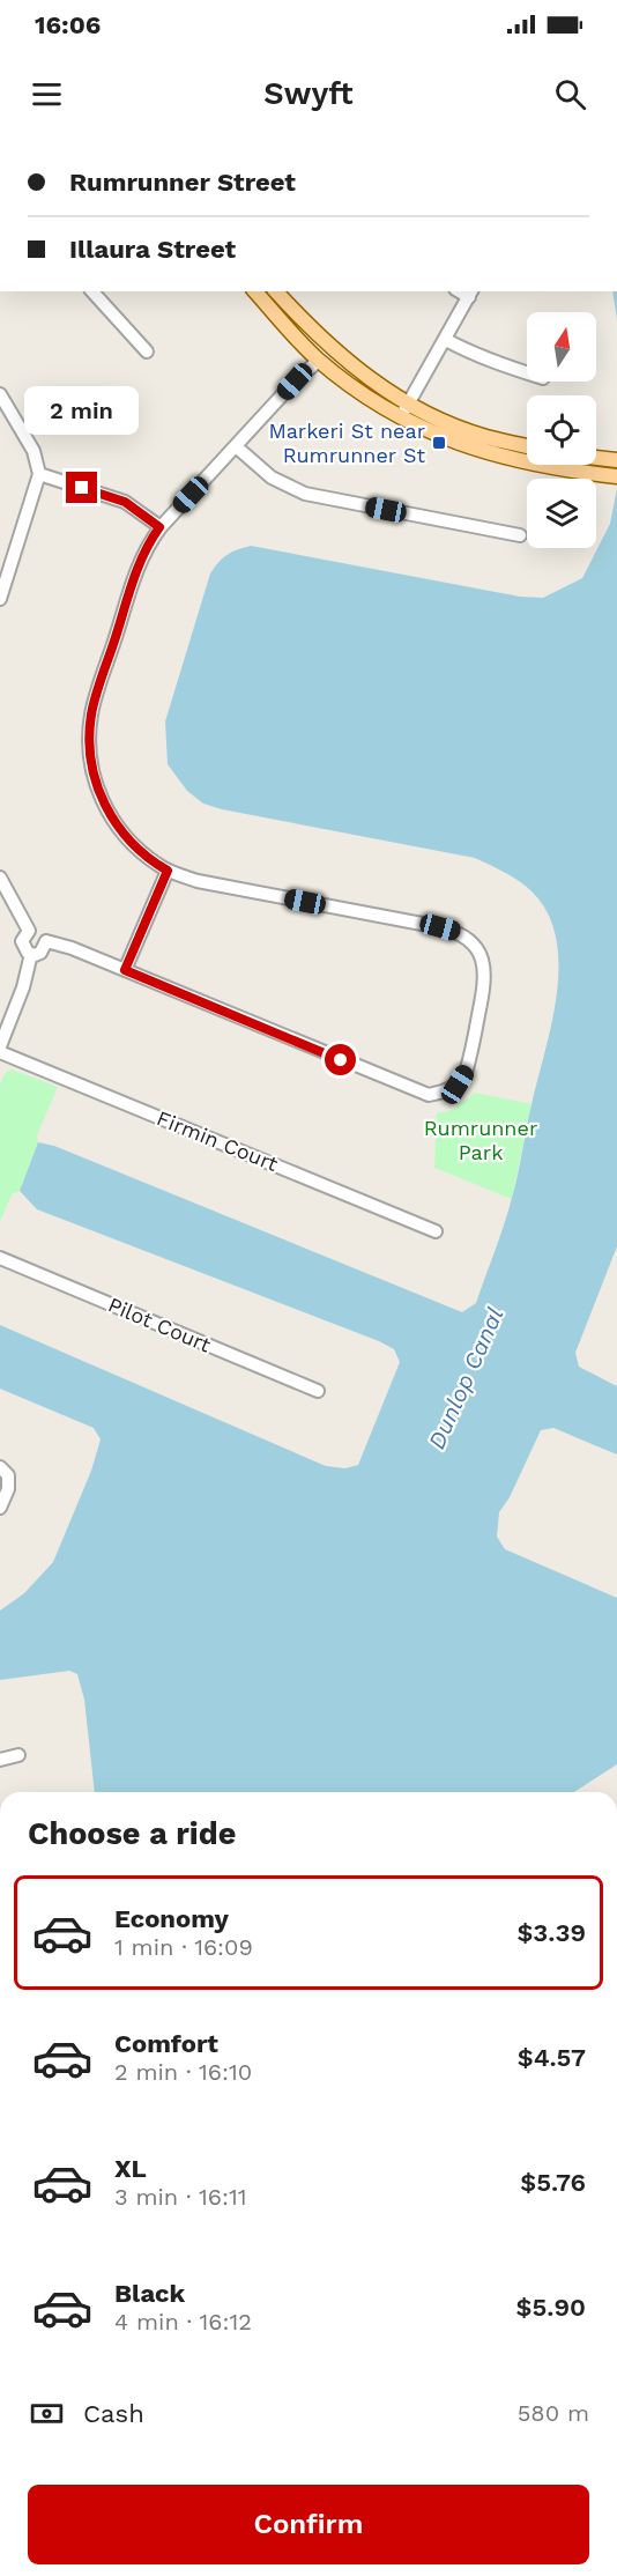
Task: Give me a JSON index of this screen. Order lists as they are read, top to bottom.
{
  "streets": {
    "street": ["Firmin Court", "Pilot Court"]
  },
  "water": ["Dunlop Canal"],
  "parks": ["Rumrunner Park"],
  "places": {
    "transit": ["Markeri St near Rumrunner St"]
  },
  "north": "top",
  "page": {
    "status": "16:06",
    "header": "Swyft",
    "banner": ["Rumrunner Street", "Illaura Street"],
    "bubble": "2 min",
    "heading": "Choose a ride",
    "list": [
      {
        "name": "Economy",
        "note": "1 min · 16:09",
        "value": "$3.39"
      },
      {
        "name": "Comfort",
        "note": "2 min · 16:10",
        "value": "$4.57"
      },
      {
        "name": "XL",
        "note": "3 min · 16:11",
        "value": "$5.76"
      },
      {
        "name": "Black",
        "note": "4 min · 16:12",
        "value": "$5.90"
      }
    ],
    "pay": ["Cash", "580 m"],
    "buttons": "Confirm"
  }
}
